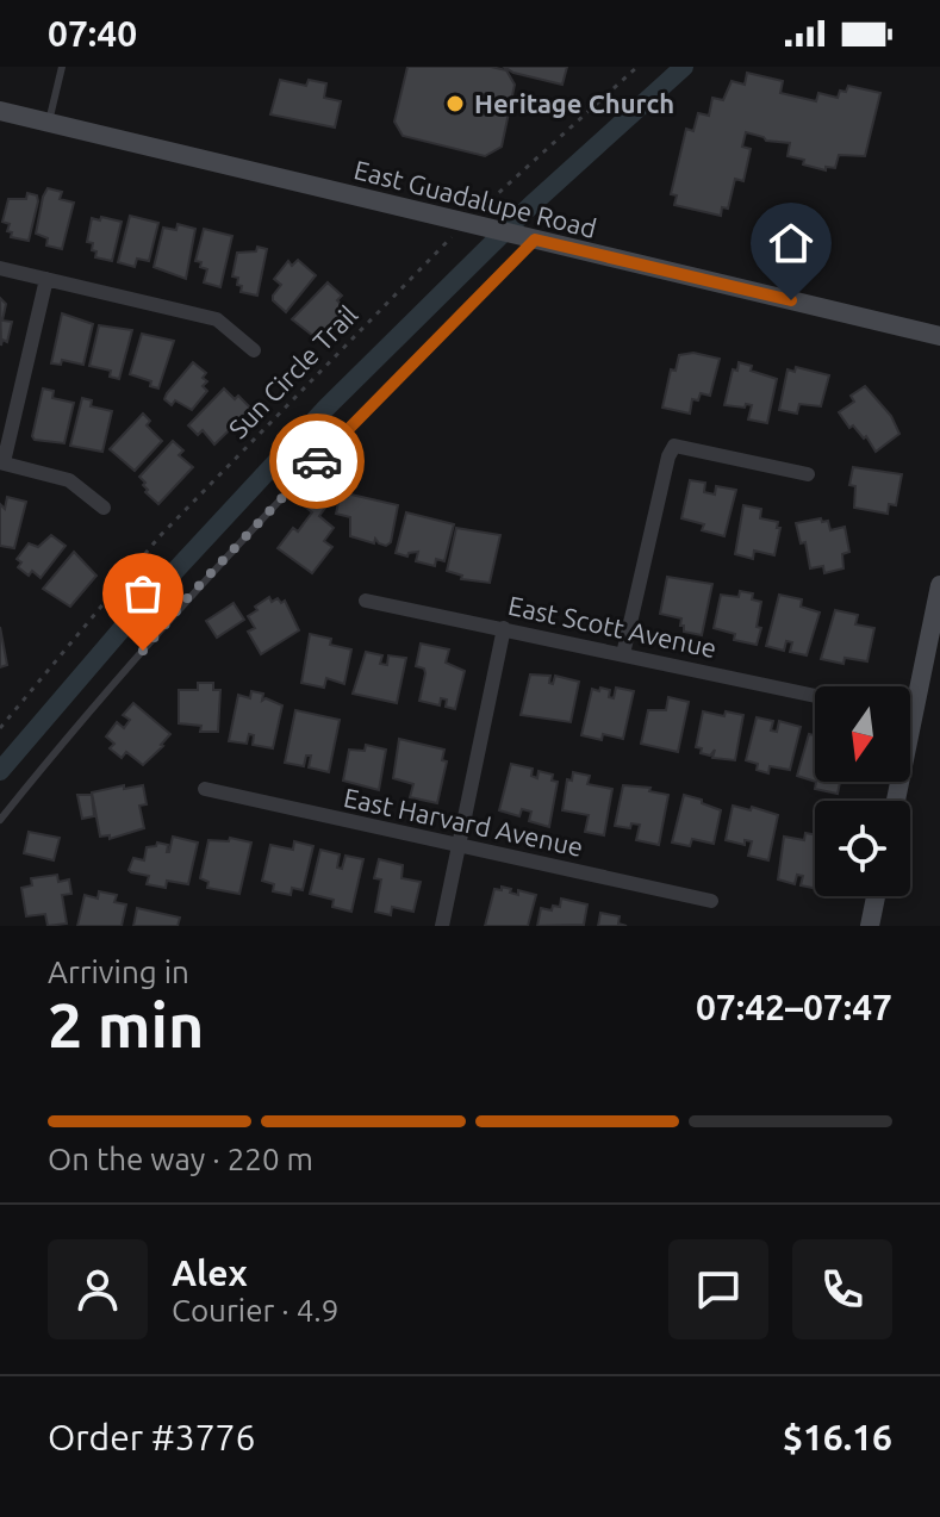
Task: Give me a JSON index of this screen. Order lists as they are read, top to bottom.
{
  "streets": {
    "main road": ["East Guadalupe Road"],
    "street": ["East Scott Avenue", "East Harvard Avenue"],
    "path": ["Sun Circle Trail"]
  },
  "crossings": [
    ["East Guadalupe Road", "Sun Circle Trail"]
  ],
  "places": ["Heritage Church"],
  "north": "bottom",
  "page": {
    "status": "07:40",
    "heading": ["2 min", "Arriving in", "07:42–07:47"],
    "panel": [
      "Alex",
      "Courier · 4.9",
      "Order #3776",
      "$16.16"
    ],
    "bar": "On the way · 220 m"
  }
}
